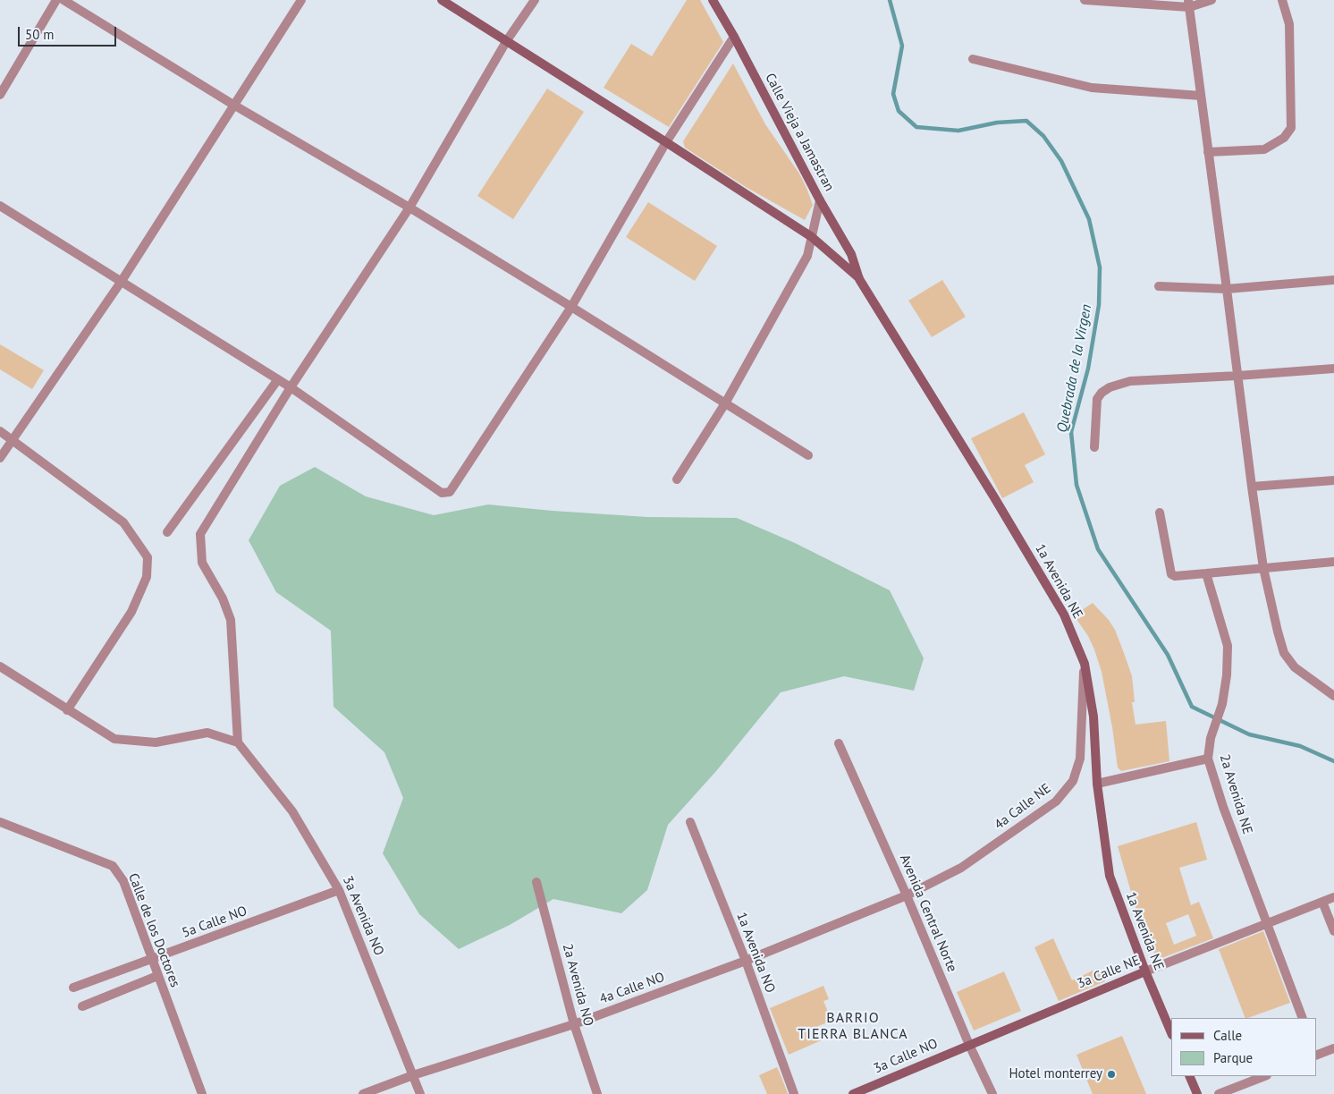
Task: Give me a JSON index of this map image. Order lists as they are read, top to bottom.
{
  "streets": {
    "main road": [
      "Calle Vieja a Jamastran",
      "1a Avenida NE",
      "3a Calle NE",
      "3a Calle NO"
    ],
    "street": [
      "2a Avenida NE",
      "4a Calle NE",
      "Avenida Central Norte",
      "3a Avenida NO",
      "5a Calle NO",
      "Calle de los Doctores",
      "1a Avenida NO",
      "2a Avenida NO",
      "4a Calle NO"
    ]
  },
  "crossings": [
    ["Calle Vieja a Jamastran", "1a Avenida NE"],
    ["1a Avenida NE", "4a Calle NE"],
    ["1a Avenida NE", "3a Calle NE"],
    ["2a Avenida NE", "3a Calle NE"],
    ["4a Calle NE", "Avenida Central Norte"],
    ["4a Calle NE", "4a Calle NO"],
    ["Avenida Central Norte", "3a Calle NE"],
    ["Avenida Central Norte", "4a Calle NO"],
    ["Avenida Central Norte", "3a Calle NO"],
    ["3a Avenida NO", "5a Calle NO"],
    ["3a Avenida NO", "4a Calle NO"],
    ["5a Calle NO", "Calle de los Doctores"],
    ["1a Avenida NO", "4a Calle NO"],
    ["3a Calle NE", "3a Calle NO"],
    ["2a Avenida NO", "4a Calle NO"]
  ],
  "districts": ["BARRIO TIERRA BLANCA"],
  "water": ["Quebrada de la Virgen"],
  "places": ["Hotel monterrey"],
  "legend": ["Calle", "Parque"],
  "scale_bar": "50 m"
}
